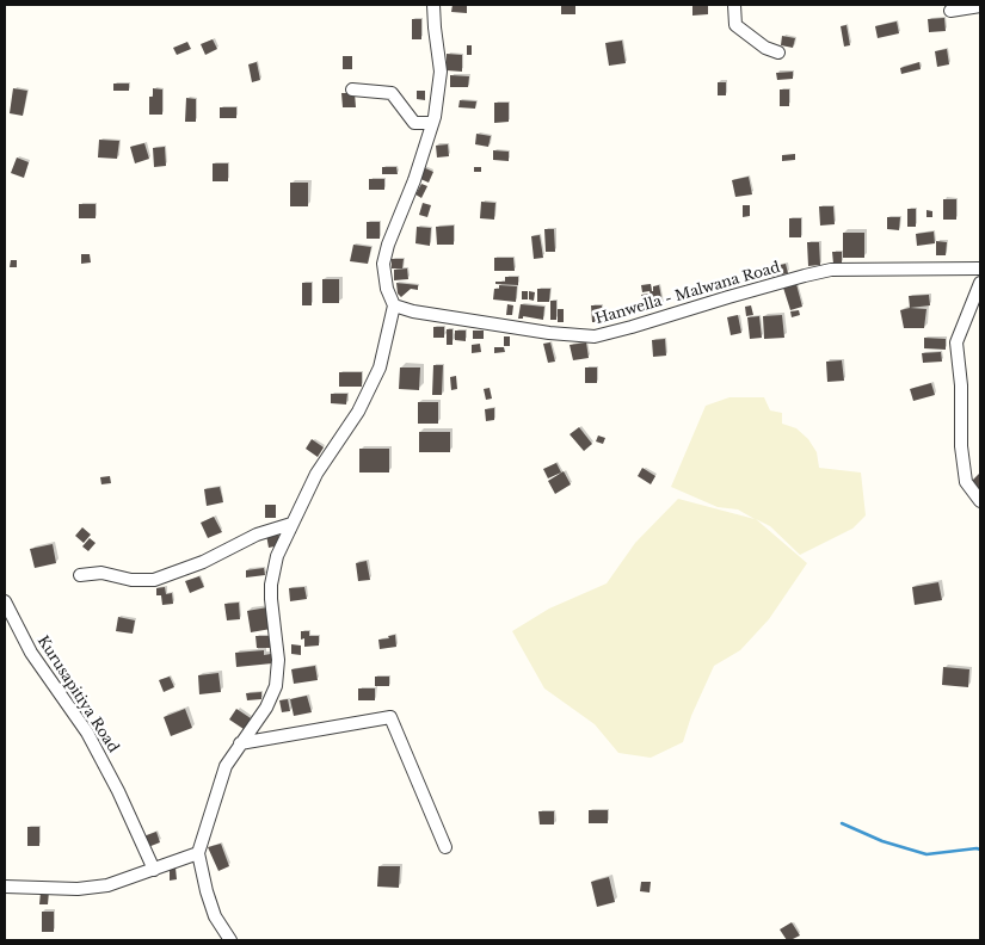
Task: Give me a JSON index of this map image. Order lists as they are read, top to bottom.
{
  "streets": {
    "street": ["Hanwella - Malwana Road", "Kurusapitiya Road"]
  }
}
